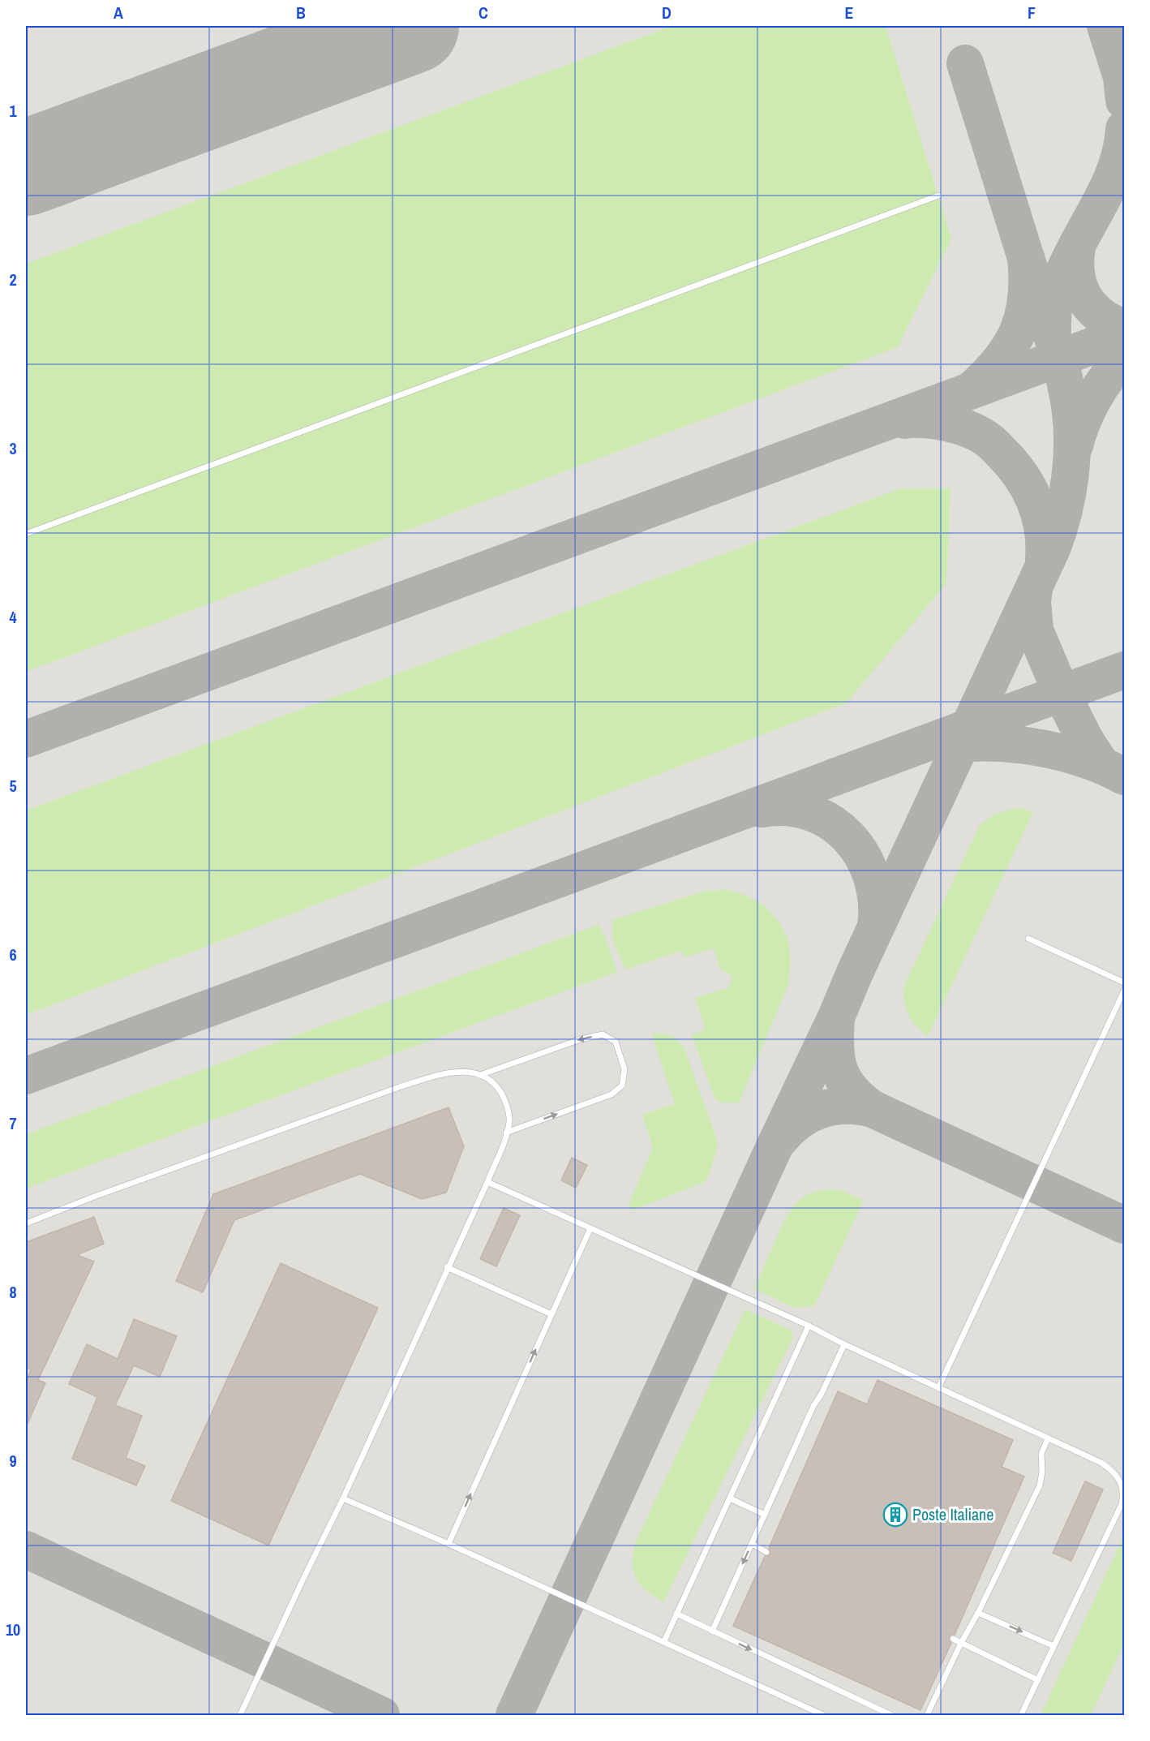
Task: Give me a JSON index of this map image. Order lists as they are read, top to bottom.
{
  "places": {
    "building": ["Poste Italiane"]
  },
  "grid": {
    "columns": [
      "A",
      "B",
      "C",
      "D",
      "E",
      "F"
    ],
    "rows": [
      "1",
      "2",
      "3",
      "4",
      "5",
      "6",
      "7",
      "8",
      "9",
      "10"
    ]
  }
}
